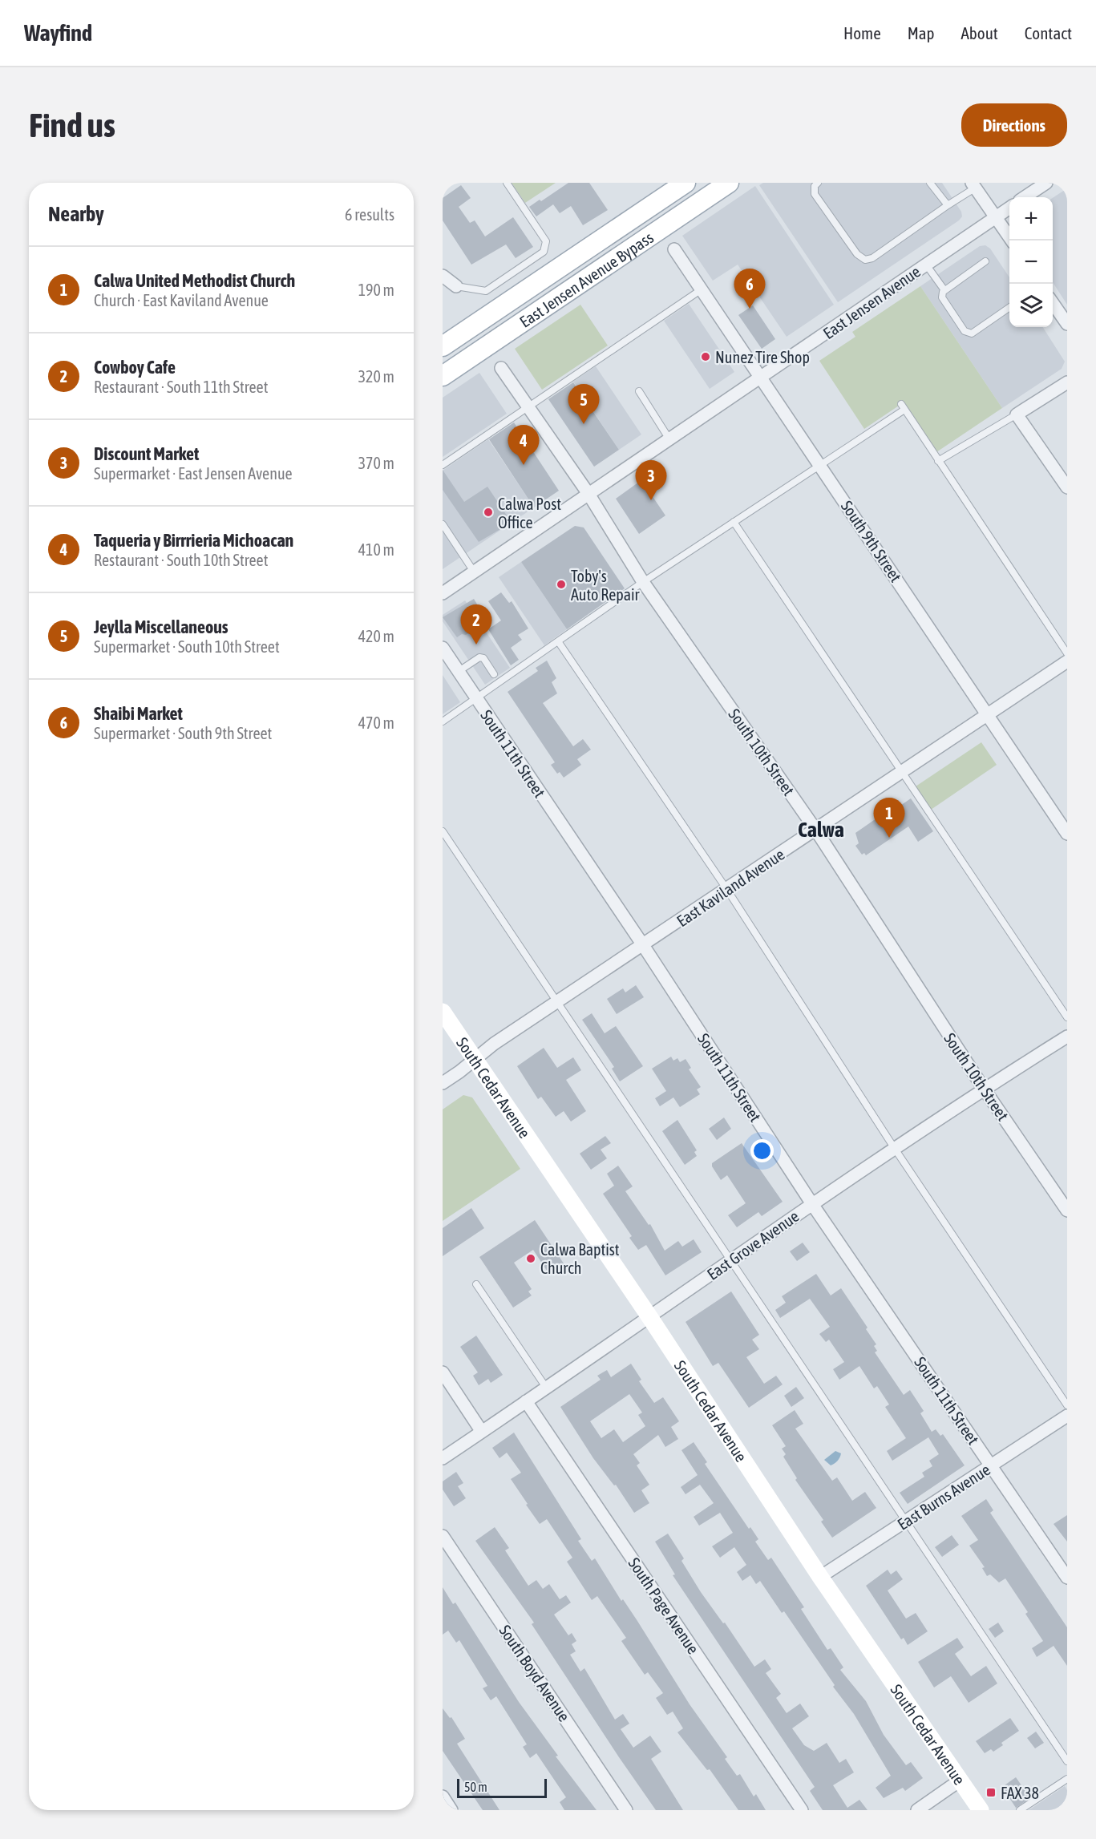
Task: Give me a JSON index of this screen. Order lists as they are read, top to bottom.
{
  "streets": {
    "main road": ["East Jensen Avenue Bypass", "South Cedar Avenue"],
    "street": [
      "East Jensen Avenue",
      "South 9th Street",
      "South 10th Street",
      "South 11th Street",
      "East Kaviland Avenue",
      "East Grove Avenue",
      "East Burns Avenue",
      "South Page Avenue",
      "South Boyd Avenue"
    ]
  },
  "crossings": [
    ["East Jensen Avenue", "South 9th Street"],
    ["East Jensen Avenue", "South 10th Street"],
    ["South 9th Street", "East Kaviland Avenue"],
    ["South 10th Street", "East Kaviland Avenue"],
    ["South 10th Street", "East Grove Avenue"],
    ["South 11th Street", "East Kaviland Avenue"],
    ["South 11th Street", "East Grove Avenue"],
    ["South 11th Street", "East Burns Avenue"],
    ["East Kaviland Avenue", "South Cedar Avenue"],
    ["South Cedar Avenue", "East Grove Avenue"],
    ["South Cedar Avenue", "East Burns Avenue"],
    ["East Grove Avenue", "South Page Avenue"]
  ],
  "districts": ["Calwa"],
  "places": {
    "other": [
      "Nunez Tire Shop",
      "Calwa Post Office",
      "Toby's Auto Repair",
      "Calwa Baptist Church"
    ],
    "transit": ["FAX 38"]
  },
  "scale_bar": "50 m",
  "page": {
    "header": "Wayfind",
    "nav": [
      "Home",
      "Map",
      "About",
      "Contact"
    ],
    "buttons": "Directions",
    "title": "Find us",
    "heading": ["Nearby", "6 results"],
    "map_buttons": ["+", "−"],
    "list": [
      {
        "mark": "1",
        "name": "Calwa United Methodist Church",
        "note": "Church · East Kaviland Avenue",
        "value": "190 m"
      },
      {
        "mark": "2",
        "name": "Cowboy Cafe",
        "note": "Restaurant · South 11th Street",
        "value": "320 m"
      },
      {
        "mark": "3",
        "name": "Discount Market",
        "note": "Supermarket · East Jensen Avenue",
        "value": "370 m"
      },
      {
        "mark": "4",
        "name": "Taqueria y Birrrieria Michoacan",
        "note": "Restaurant · South 10th Street",
        "value": "410 m"
      },
      {
        "mark": "5",
        "name": "Jeylla Miscellaneous",
        "note": "Supermarket · South 10th Street",
        "value": "420 m"
      },
      {
        "mark": "6",
        "name": "Shaibi Market",
        "note": "Supermarket · South 9th Street",
        "value": "470 m"
      }
    ],
    "pins": [
      "6",
      "5",
      "4",
      "3",
      "2",
      "1"
    ],
    "scale": "50 m"
  }
}
